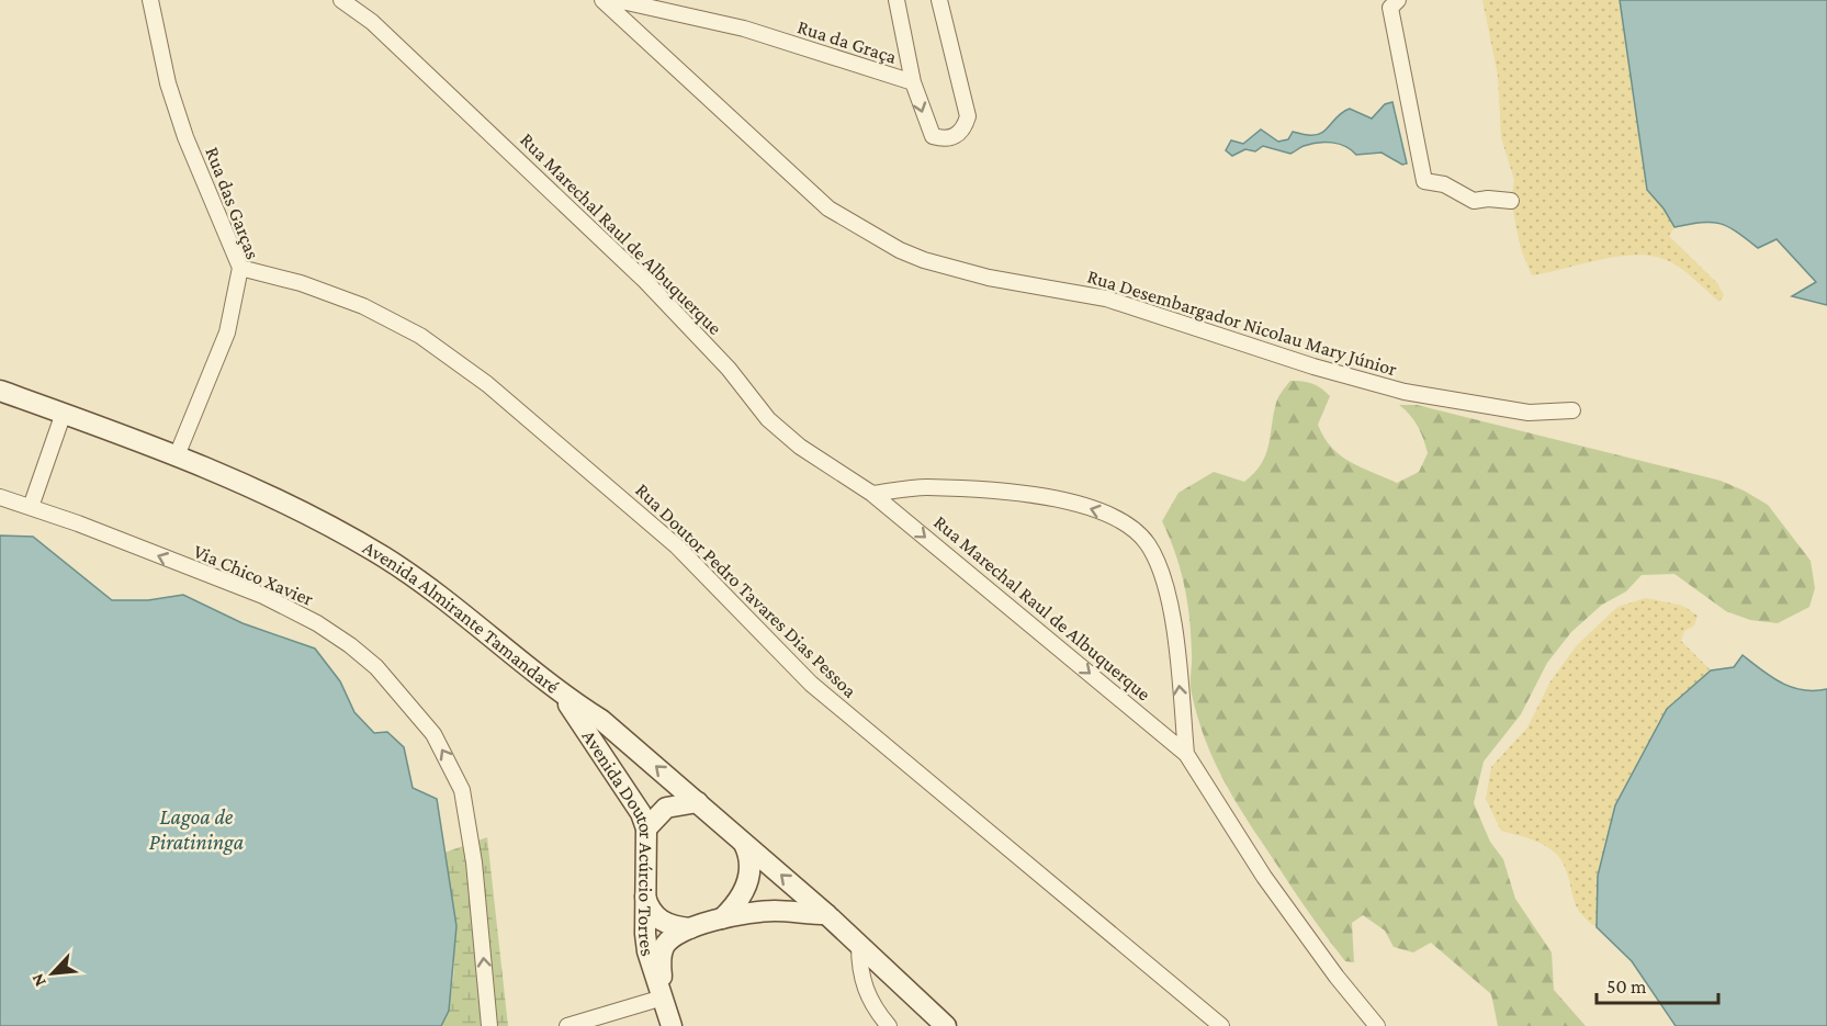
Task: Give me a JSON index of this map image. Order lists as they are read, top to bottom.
{
  "streets": {
    "street": [
      "Rua da Graça",
      "Rua das Garças",
      "Rua Marechal Raul de Albuquerque",
      "Rua Desembargador Nicolau Mary Júnior",
      "Via Chico Xavier",
      "Rua Doutor Pedro Tavares Dias Pessoa",
      "Avenida Almirante Tamandaré",
      "Avenida Doutor Acúrcio Torres"
    ]
  },
  "crossings": [
    ["Rua das Garças", "Rua Doutor Pedro Tavares Dias Pessoa"],
    ["Rua das Garças", "Avenida Almirante Tamandaré"],
    ["Avenida Almirante Tamandaré", "Avenida Doutor Acúrcio Torres"]
  ],
  "one_way": ["Via Chico Xavier"],
  "water": ["Lagoa de Piratininga"],
  "scale_bar": "50 m",
  "north": "bottom left"
}
